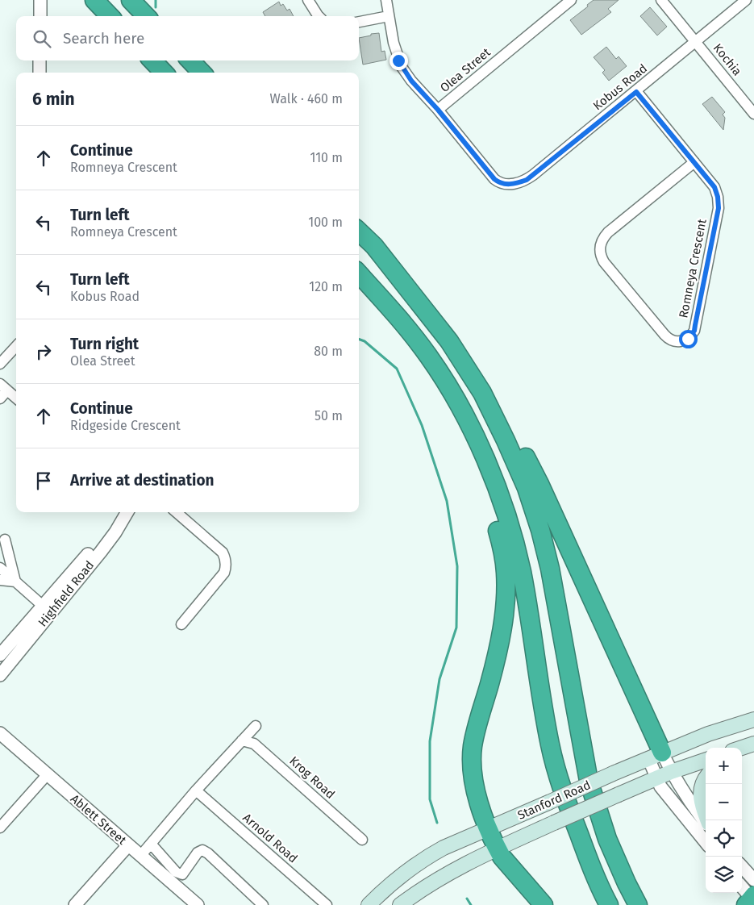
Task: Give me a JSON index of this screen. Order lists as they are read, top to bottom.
{
  "streets": {
    "main road": ["Stanford Road"],
    "street": [
      "Kochia",
      "Olea Street",
      "Kobus Road",
      "Romneya Crescent",
      "Highfield Road",
      "Krog Road",
      "Ablett Street",
      "Arnold Road"
    ]
  },
  "crossings": [
    ["Kochia", "Kobus Road"],
    ["Olea Street", "Kobus Road"],
    ["Kobus Road", "Romneya Crescent"]
  ],
  "page": {
    "search": "Search here",
    "heading": ["6 min", "Walk · 460 m"],
    "list": [
      ["Continue", "Romneya Crescent", "110 m"],
      ["Turn left", "Romneya Crescent", "100 m"],
      ["Turn left", "Kobus Road", "120 m"],
      ["Turn right", "Olea Street", "80 m"],
      ["Continue", "Ridgeside Crescent", "50 m"],
      "Arrive at destination"
    ],
    "map_buttons": ["+", "−"]
  }
}
